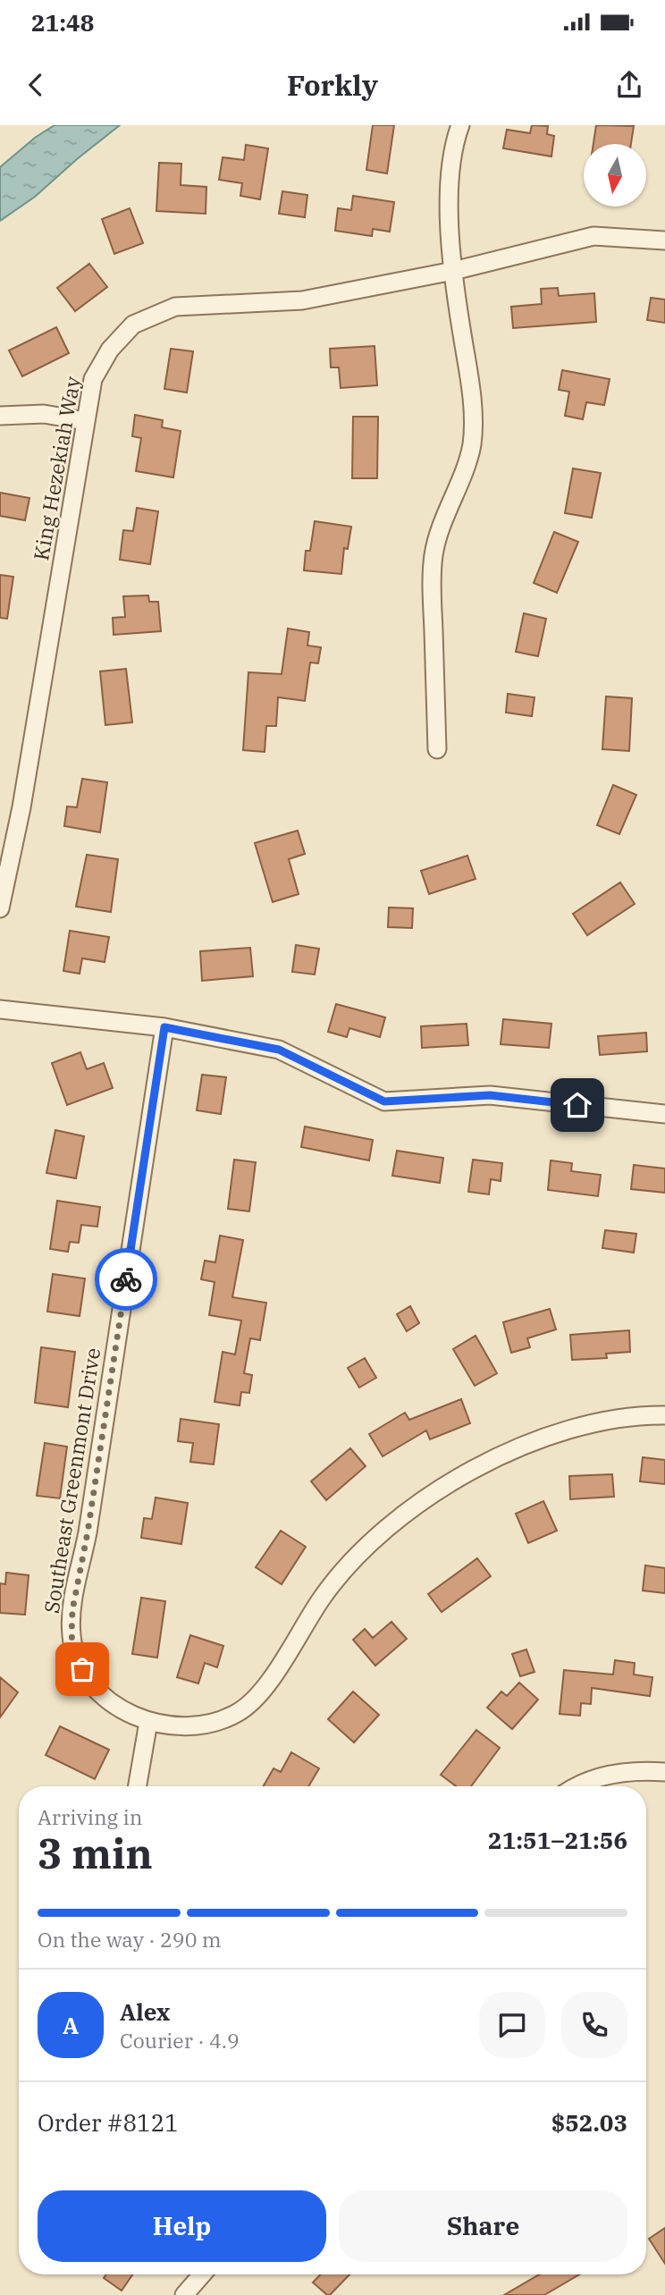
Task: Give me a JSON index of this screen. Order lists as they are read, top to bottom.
{
  "streets": {
    "street": ["King Hezekiah Way", "Southeast Greenmont Drive"]
  },
  "north": "bottom",
  "page": {
    "status": "21:48",
    "header": "Forkly",
    "heading": ["3 min", "Arriving in", "21:51–21:56"],
    "panel": [
      "Alex",
      "Courier · 4.9",
      "Order #8121",
      "$52.03"
    ],
    "bar": "On the way · 290 m",
    "round": "A",
    "buttons": ["Help", "Share"]
  }
}
